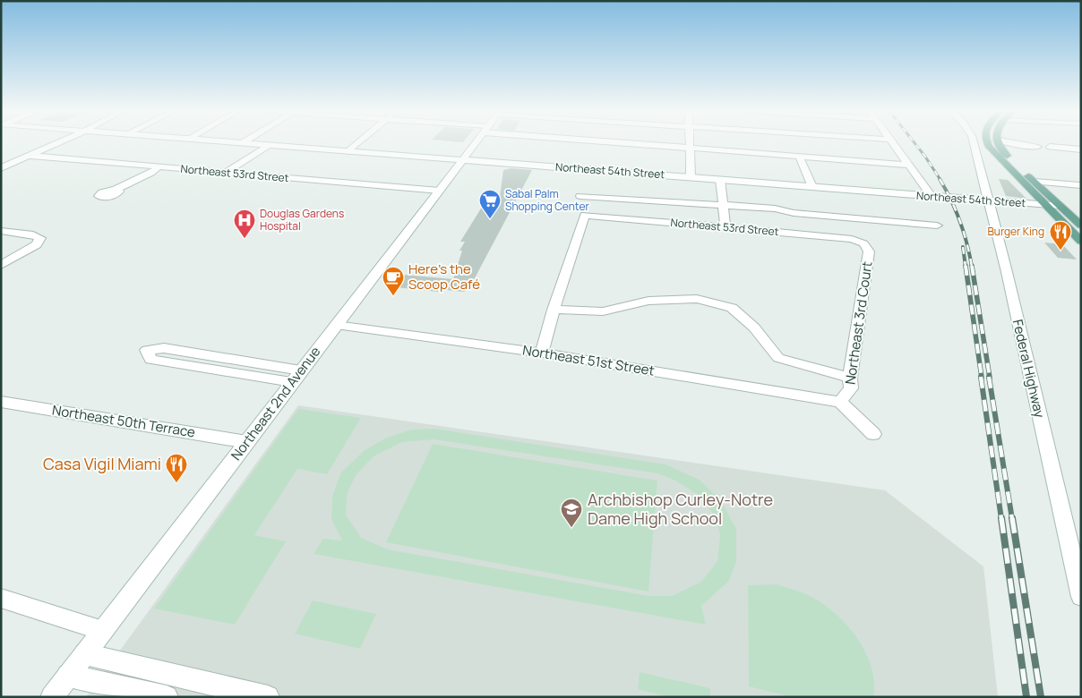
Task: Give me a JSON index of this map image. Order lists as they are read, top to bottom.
{
  "streets": {
    "street": [
      "Northeast 54th Street",
      "Northeast 53rd Street",
      "Northeast 3rd Court",
      "Northeast 51st Street",
      "Federal Highway",
      "Northeast 2nd Avenue",
      "Northeast 50th Terrace"
    ]
  },
  "crossings": [
    ["Northeast 54th Street", "Federal Highway"],
    ["Northeast 54th Street", "Northeast 2nd Avenue"],
    ["Northeast 53rd Street", "Northeast 3rd Court"],
    ["Northeast 53rd Street", "Northeast 2nd Avenue"],
    ["Northeast 3rd Court", "Northeast 51st Street"],
    ["Northeast 51st Street", "Northeast 2nd Avenue"],
    ["Northeast 2nd Avenue", "Northeast 50th Terrace"]
  ],
  "places": {
    "supermarket": ["Sabal Palm Shopping Center"],
    "hospital": ["Douglas Gardens Hospital"],
    "restaurant": ["Burger King", "Casa Vigil Miami"],
    "cafe": ["Here's the Scoop Café"],
    "school or university": ["Archbishop Curley-Notre Dame High School"]
  }
}
